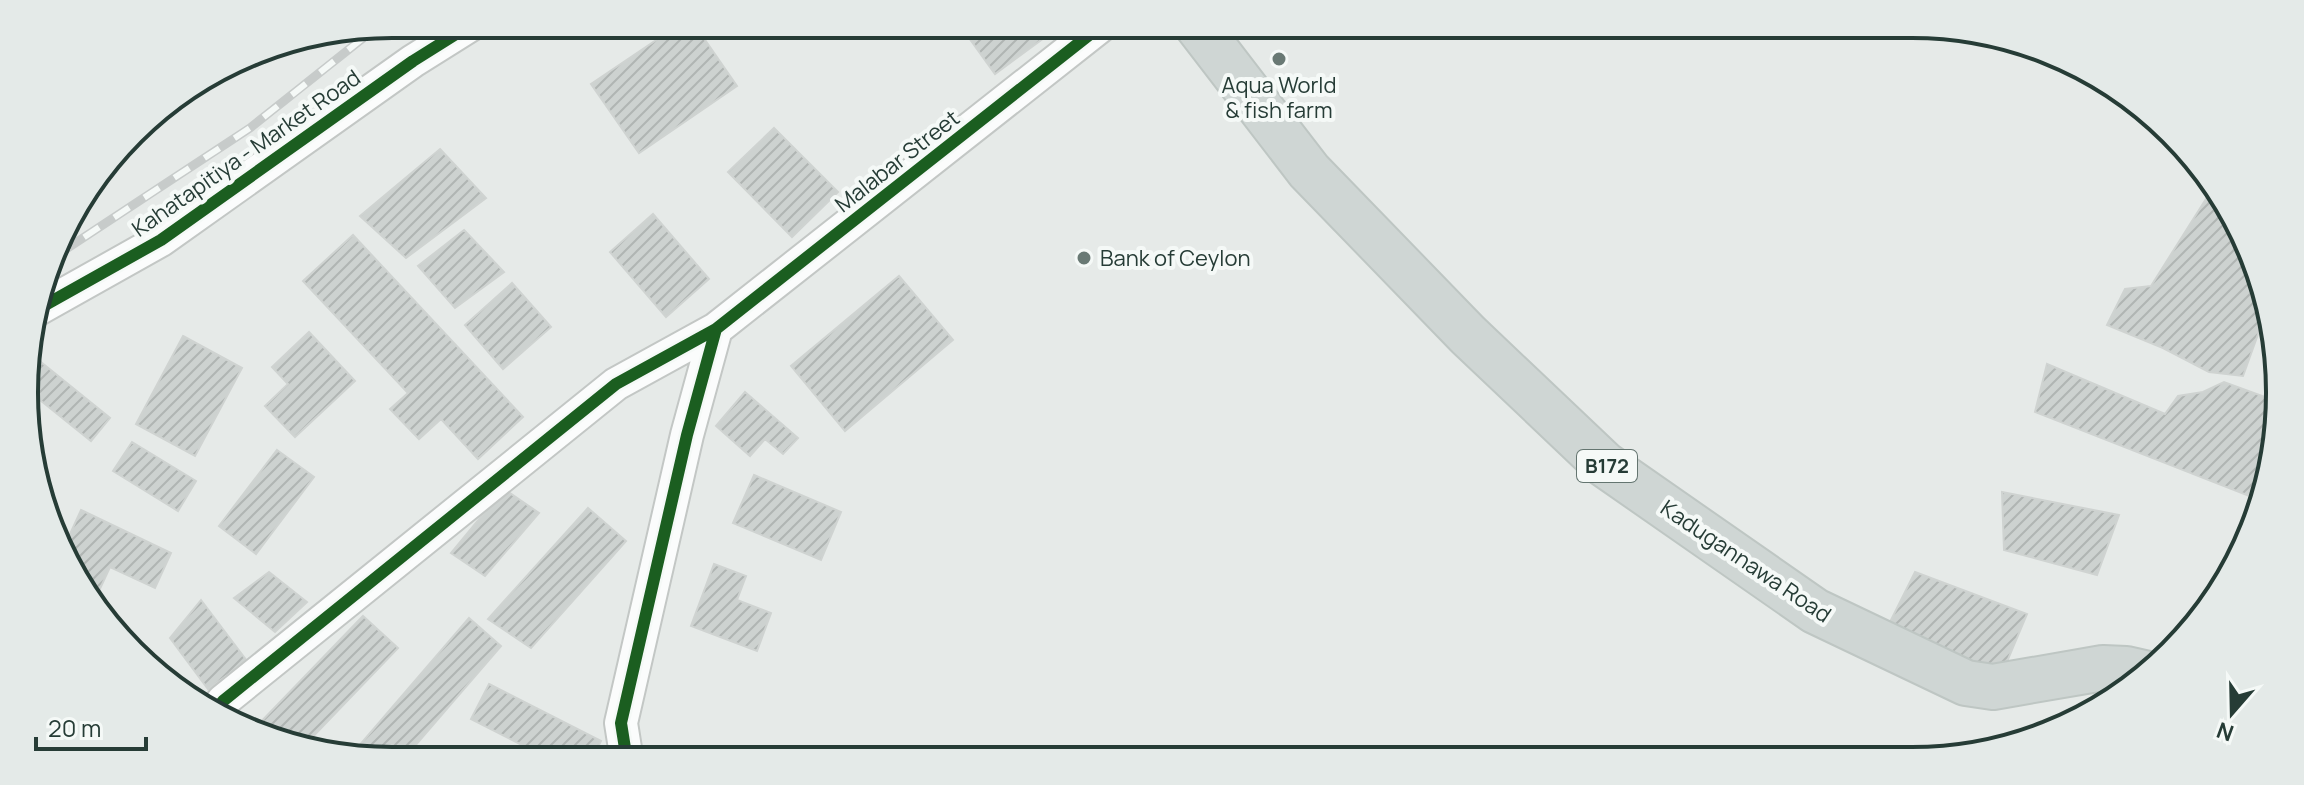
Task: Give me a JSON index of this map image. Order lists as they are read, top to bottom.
{
  "streets": {
    "main road": ["B172", "Kadugannawa Road"],
    "street": ["Kahatapitiya - Market Road", "Malabar Street"]
  },
  "places": ["Aqua World & fish farm", "Bank of Ceylon"],
  "scale_bar": "20 m",
  "north": "bottom"
}
